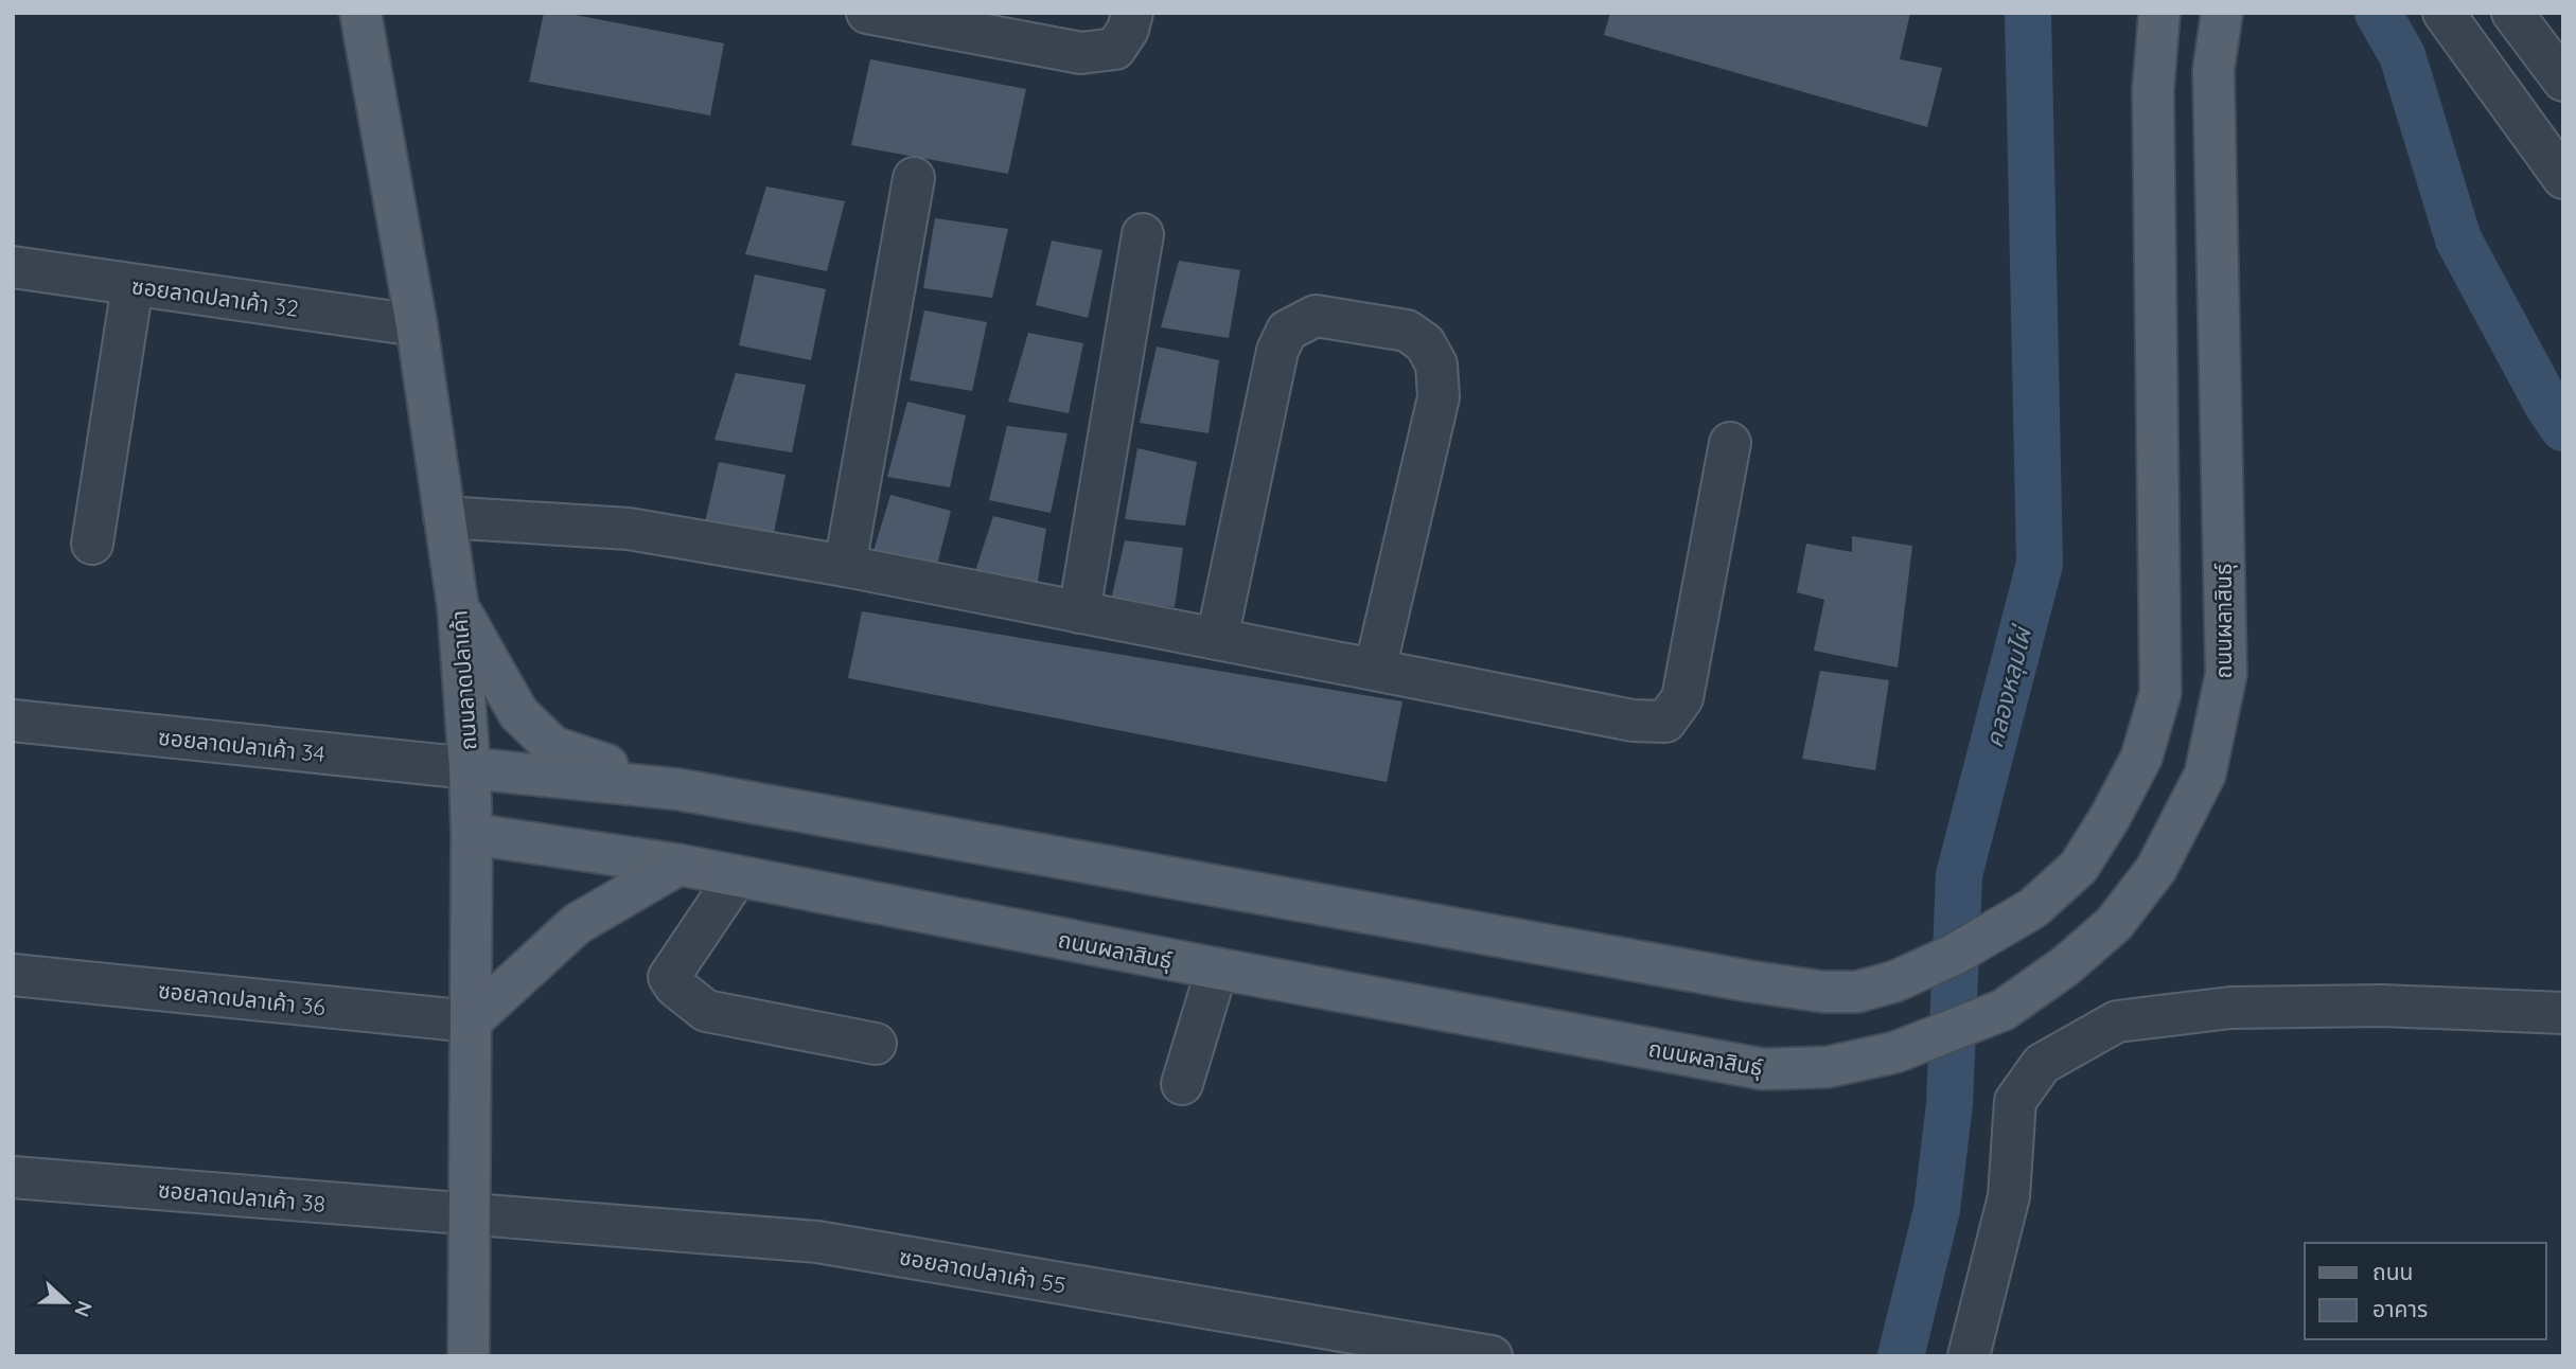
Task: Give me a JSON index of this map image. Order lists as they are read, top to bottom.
{
  "streets": {
    "main road": ["ถนนผลาสินธุ์", "ถนนลาดปลาเค้า"],
    "street": [
      "ซอยลาดปลาเค้า 32",
      "ซอยลาดปลาเค้า 34",
      "ซอยลาดปลาเค้า 36",
      "ซอยลาดปลาเค้า 38",
      "ซอยลาดปลาเค้า 55"
    ]
  },
  "crossings": [
    ["ซอยลาดปลาเค้า 32", "ถนนลาดปลาเค้า"],
    ["ถนนผลาสินธุ์", "ถนนลาดปลาเค้า"],
    ["ถนนลาดปลาเค้า", "ซอยลาดปลาเค้า 34"],
    ["ถนนลาดปลาเค้า", "ซอยลาดปลาเค้า 36"],
    ["ถนนลาดปลาเค้า", "ซอยลาดปลาเค้า 38"],
    ["ถนนลาดปลาเค้า", "ซอยลาดปลาเค้า 55"],
    ["ซอยลาดปลาเค้า 38", "ซอยลาดปลาเค้า 55"]
  ],
  "water": ["คลองหลุมไผ่"],
  "legend": ["ถนน", "อาคาร"],
  "north": "right"
}
